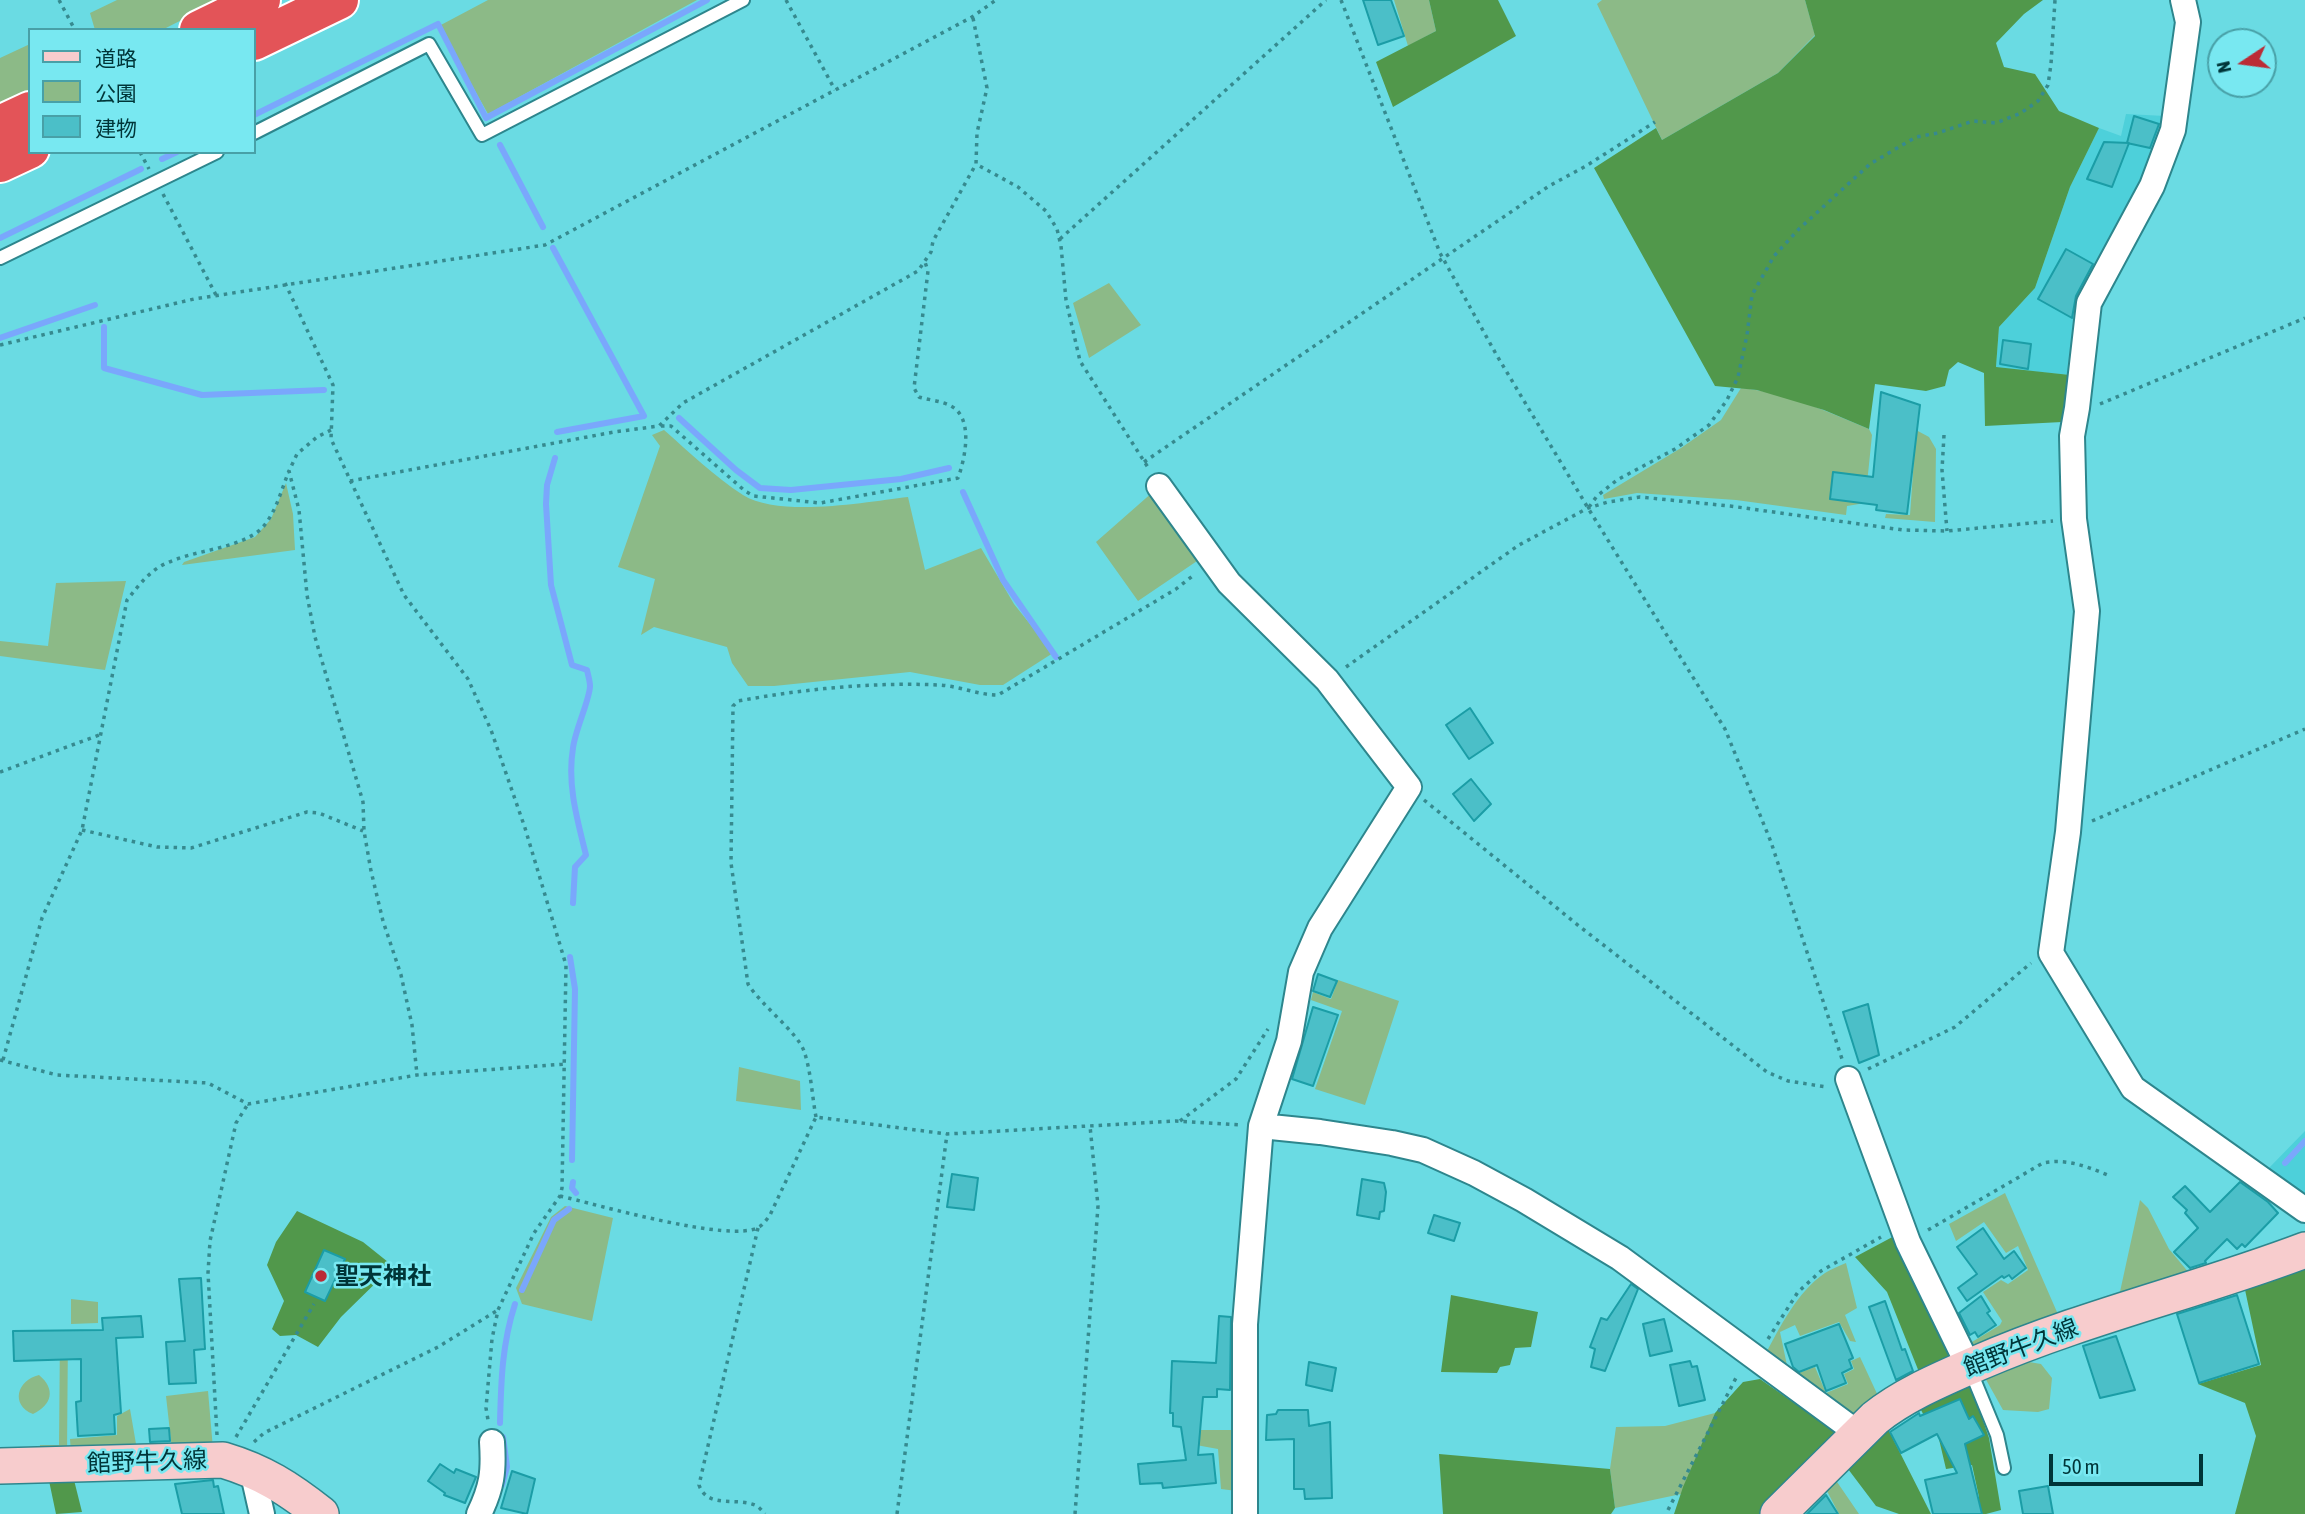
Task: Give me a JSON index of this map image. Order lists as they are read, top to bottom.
{
  "streets": {
    "main road": ["館野牛久線"]
  },
  "places": ["聖天神社"],
  "legend": ["道路", "公園", "建物"],
  "scale_bar": "50 m",
  "north": "left"
}
